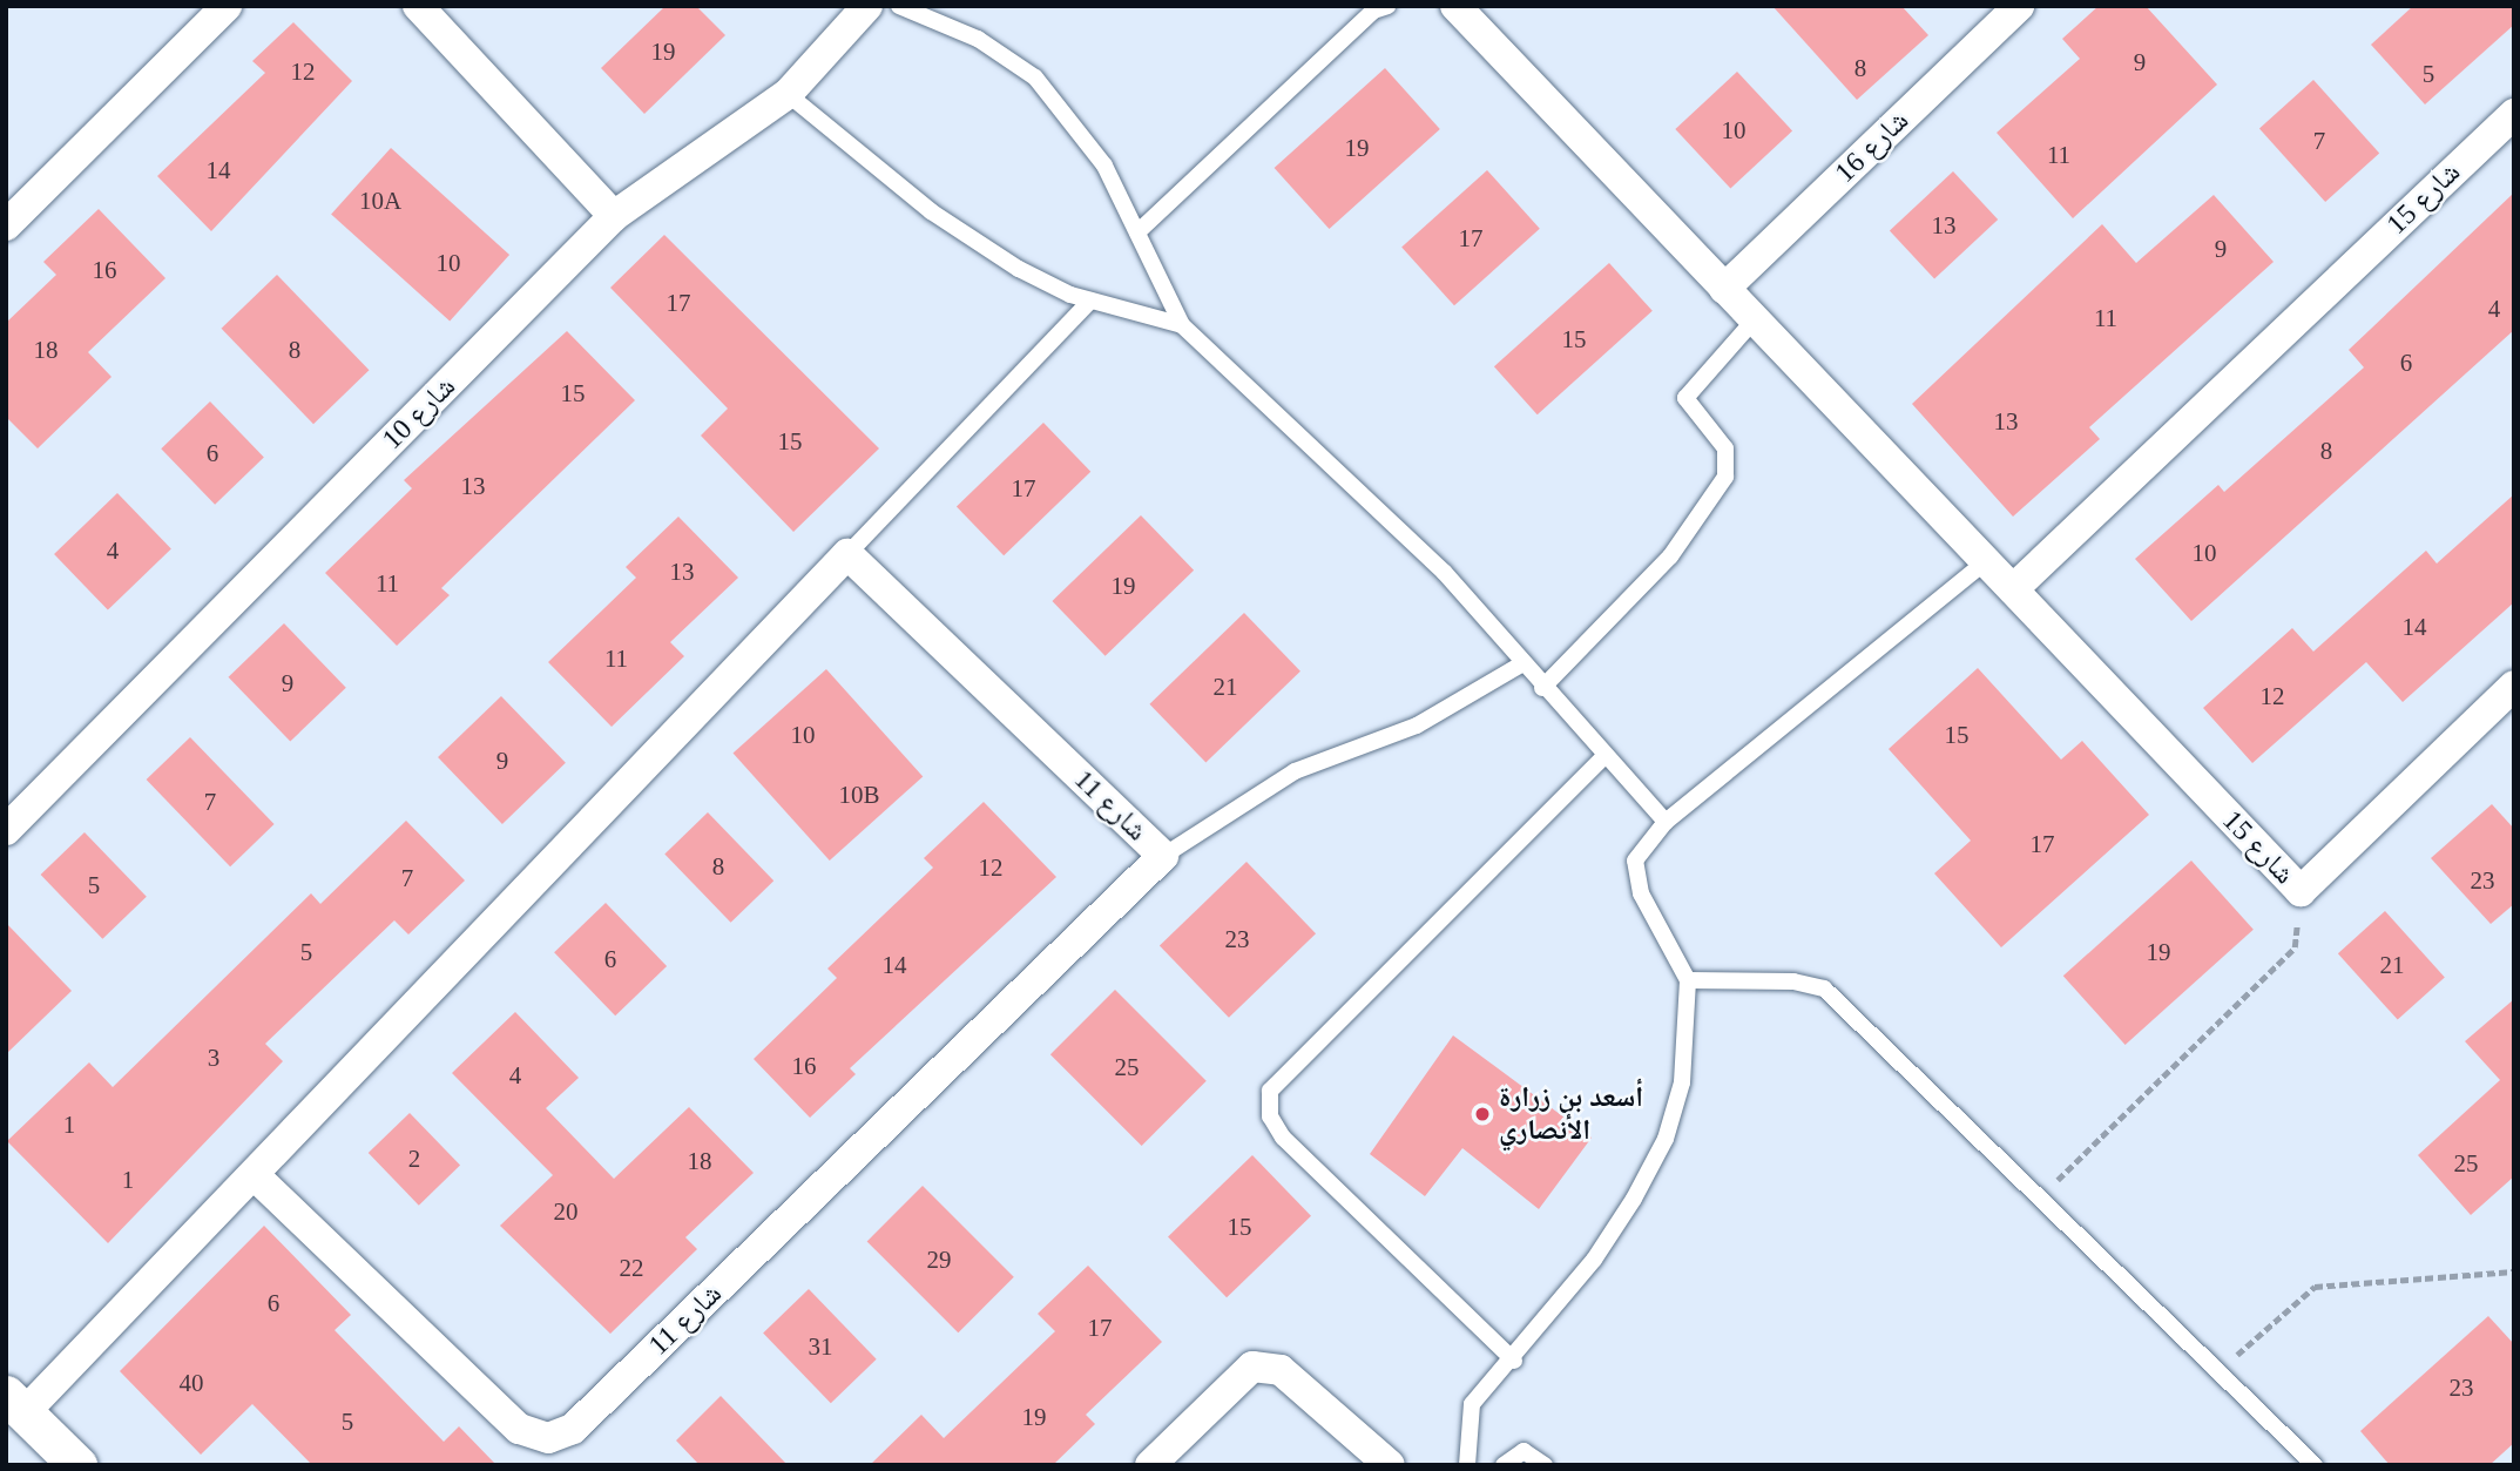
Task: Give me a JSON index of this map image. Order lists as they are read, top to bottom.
{
  "streets": {
    "street": [
      "شارع 16",
      "شارع 15",
      "شارع 10",
      "شارع 11"
    ]
  },
  "places": ["أسعد بن زرارة الأنصاري"],
  "house_numbers": [
    "19",
    "9",
    "8",
    "12",
    "5",
    "10",
    "7",
    "19",
    "11",
    "14",
    "10A",
    "13",
    "17",
    "9",
    "10",
    "16",
    "17",
    "4",
    "11",
    "15",
    "18",
    "8",
    "6",
    "15",
    "13",
    "15",
    "8",
    "6",
    "13",
    "17",
    "4",
    "10",
    "13",
    "11",
    "19",
    "14",
    "11",
    "9",
    "21",
    "12",
    "10",
    "15",
    "9",
    "10B",
    "7",
    "17",
    "8",
    "12",
    "7",
    "23",
    "5",
    "23",
    "5",
    "19",
    "6",
    "14",
    "21",
    "3",
    "16",
    "25",
    "4",
    "1",
    "2",
    "18",
    "25",
    "1",
    "20",
    "15",
    "29",
    "22",
    "6",
    "17",
    "31",
    "40",
    "23",
    "19",
    "5"
  ]
}
